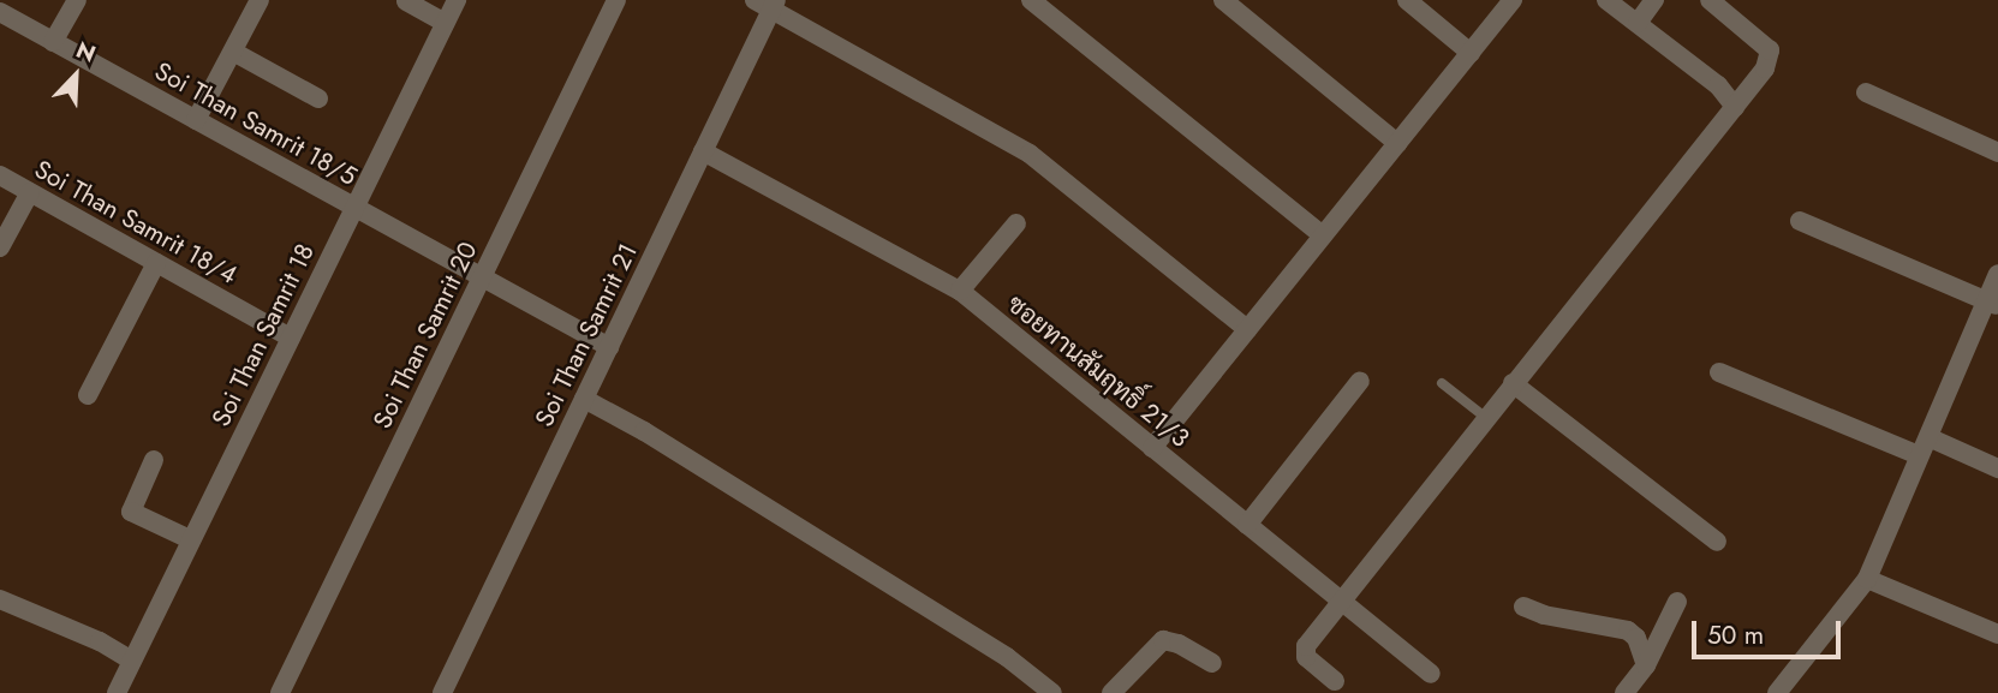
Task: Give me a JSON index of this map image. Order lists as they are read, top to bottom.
{
  "streets": {
    "street": [
      "Soi Than Samrit 18/5",
      "Soi Than Samrit 18/4",
      "Soi Than Samrit 18",
      "Soi Than Samrit 20",
      "Soi Than Samrit 21",
      "ซอยทานสัมฤทธิ์ 21/3"
    ]
  },
  "crossings": [
    ["Soi Than Samrit 18/5", "Soi Than Samrit 18"],
    ["Soi Than Samrit 18/5", "Soi Than Samrit 20"],
    ["Soi Than Samrit 18/5", "Soi Than Samrit 21"],
    ["Soi Than Samrit 18/4", "Soi Than Samrit 18"],
    ["Soi Than Samrit 21", "ซอยทานสัมฤทธิ์ 21/3"]
  ],
  "scale_bar": "50 m",
  "north": "top right"
}
